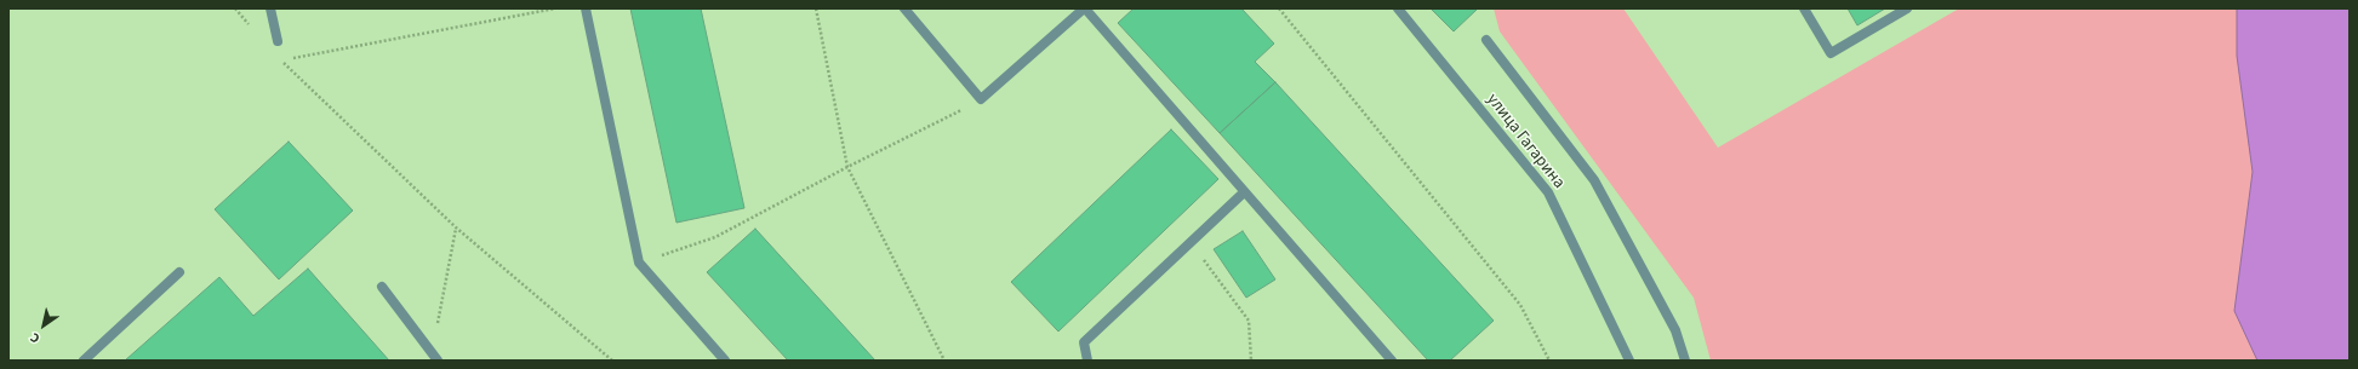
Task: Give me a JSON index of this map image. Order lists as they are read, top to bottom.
{
  "streets": {
    "street": ["улица Гагарина"]
  },
  "north": "bottom left"
}
